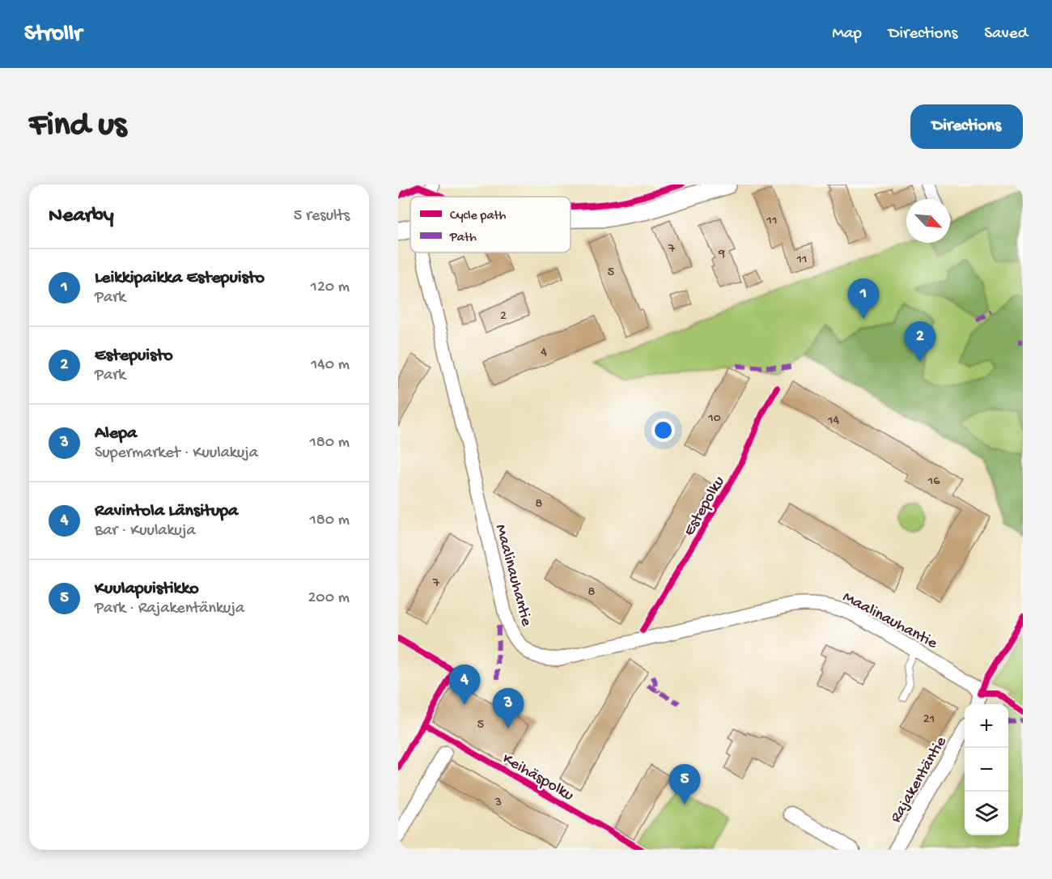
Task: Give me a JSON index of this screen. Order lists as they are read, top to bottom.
{
  "streets": {
    "street": ["Maalinauhantie", "Rajakentäntie"],
    "cycle path": ["Estepolku", "Keihäspolku"]
  },
  "house_numbers": [
    "11",
    "7",
    "9",
    "11",
    "5",
    "2",
    "4",
    "10",
    "14",
    "16",
    "8",
    "7",
    "8",
    "21",
    "5",
    "3"
  ],
  "legend": ["Cycle path", "Path"],
  "north": "bottom right",
  "page": {
    "header": "Strollr",
    "nav": ["Map", "Directions", "Saved"],
    "buttons": "Directions",
    "title": "Find us",
    "heading": ["Nearby", "5 results"],
    "list": [
      {
        "mark": "1",
        "name": "Leikkipaikka Estepuisto",
        "note": "Park",
        "value": "120 m"
      },
      {
        "mark": "2",
        "name": "Estepuisto",
        "note": "Park",
        "value": "140 m"
      },
      {
        "mark": "3",
        "name": "Alepa",
        "note": "Supermarket · Kuulakuja",
        "value": "180 m"
      },
      {
        "mark": "4",
        "name": "Ravintola Länsitupa",
        "note": "Bar · Kuulakuja",
        "value": "180 m"
      },
      {
        "mark": "5",
        "name": "Kuulapuistikko",
        "note": "Park · Rajakentänkuja",
        "value": "200 m"
      }
    ],
    "pins": [
      "1",
      "2",
      "4",
      "3",
      "5"
    ],
    "map_buttons": ["+", "−"]
  }
}
